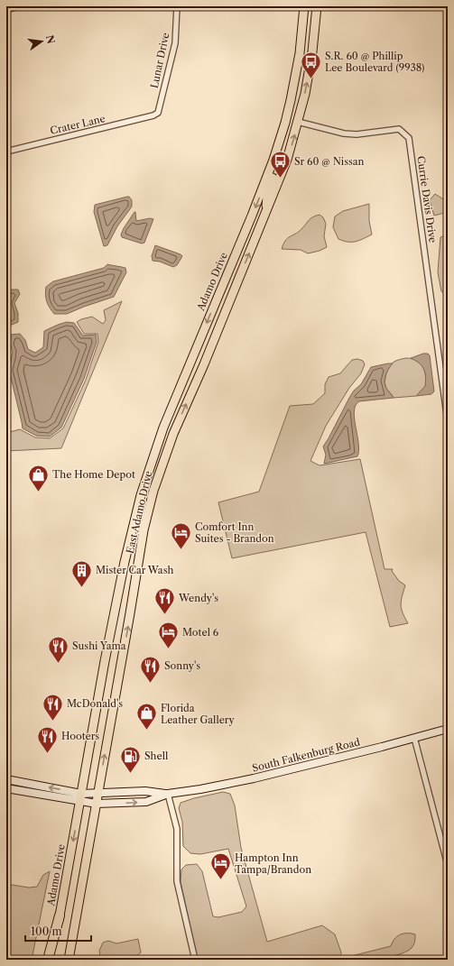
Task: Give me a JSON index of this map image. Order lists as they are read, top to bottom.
{
  "streets": {
    "main road": ["Adamo Drive", "East Adamo Drive"],
    "street": [
      "Lunar Drive",
      "Crater Lane",
      "Currie Davis Drive",
      "South Falkenburg Road"
    ]
  },
  "crossings": [
    ["Lunar Drive", "Crater Lane"],
    ["Adamo Drive", "East Adamo Drive"],
    ["Adamo Drive", "South Falkenburg Road"],
    ["East Adamo Drive", "South Falkenburg Road"]
  ],
  "places": {
    "bus stop": ["S.R. 60 @ Phillip Lee Boulevard (9938)", "Sr 60 @ Nissan"],
    "shop": ["The Home Depot", "Florida Leather Gallery"],
    "hotel": ["Comfort Inn Suites - Brandon", "Motel 6", "Hampton Inn Tampa/Brandon"],
    "building": ["Mister Car Wash"],
    "restaurant": [
      "Wendy's",
      "Sushi Yama",
      "Sonny's",
      "McDonald's",
      "Hooters"
    ],
    "fuel station": ["Shell"]
  },
  "scale_bar": "100 m",
  "north": "right"
}
